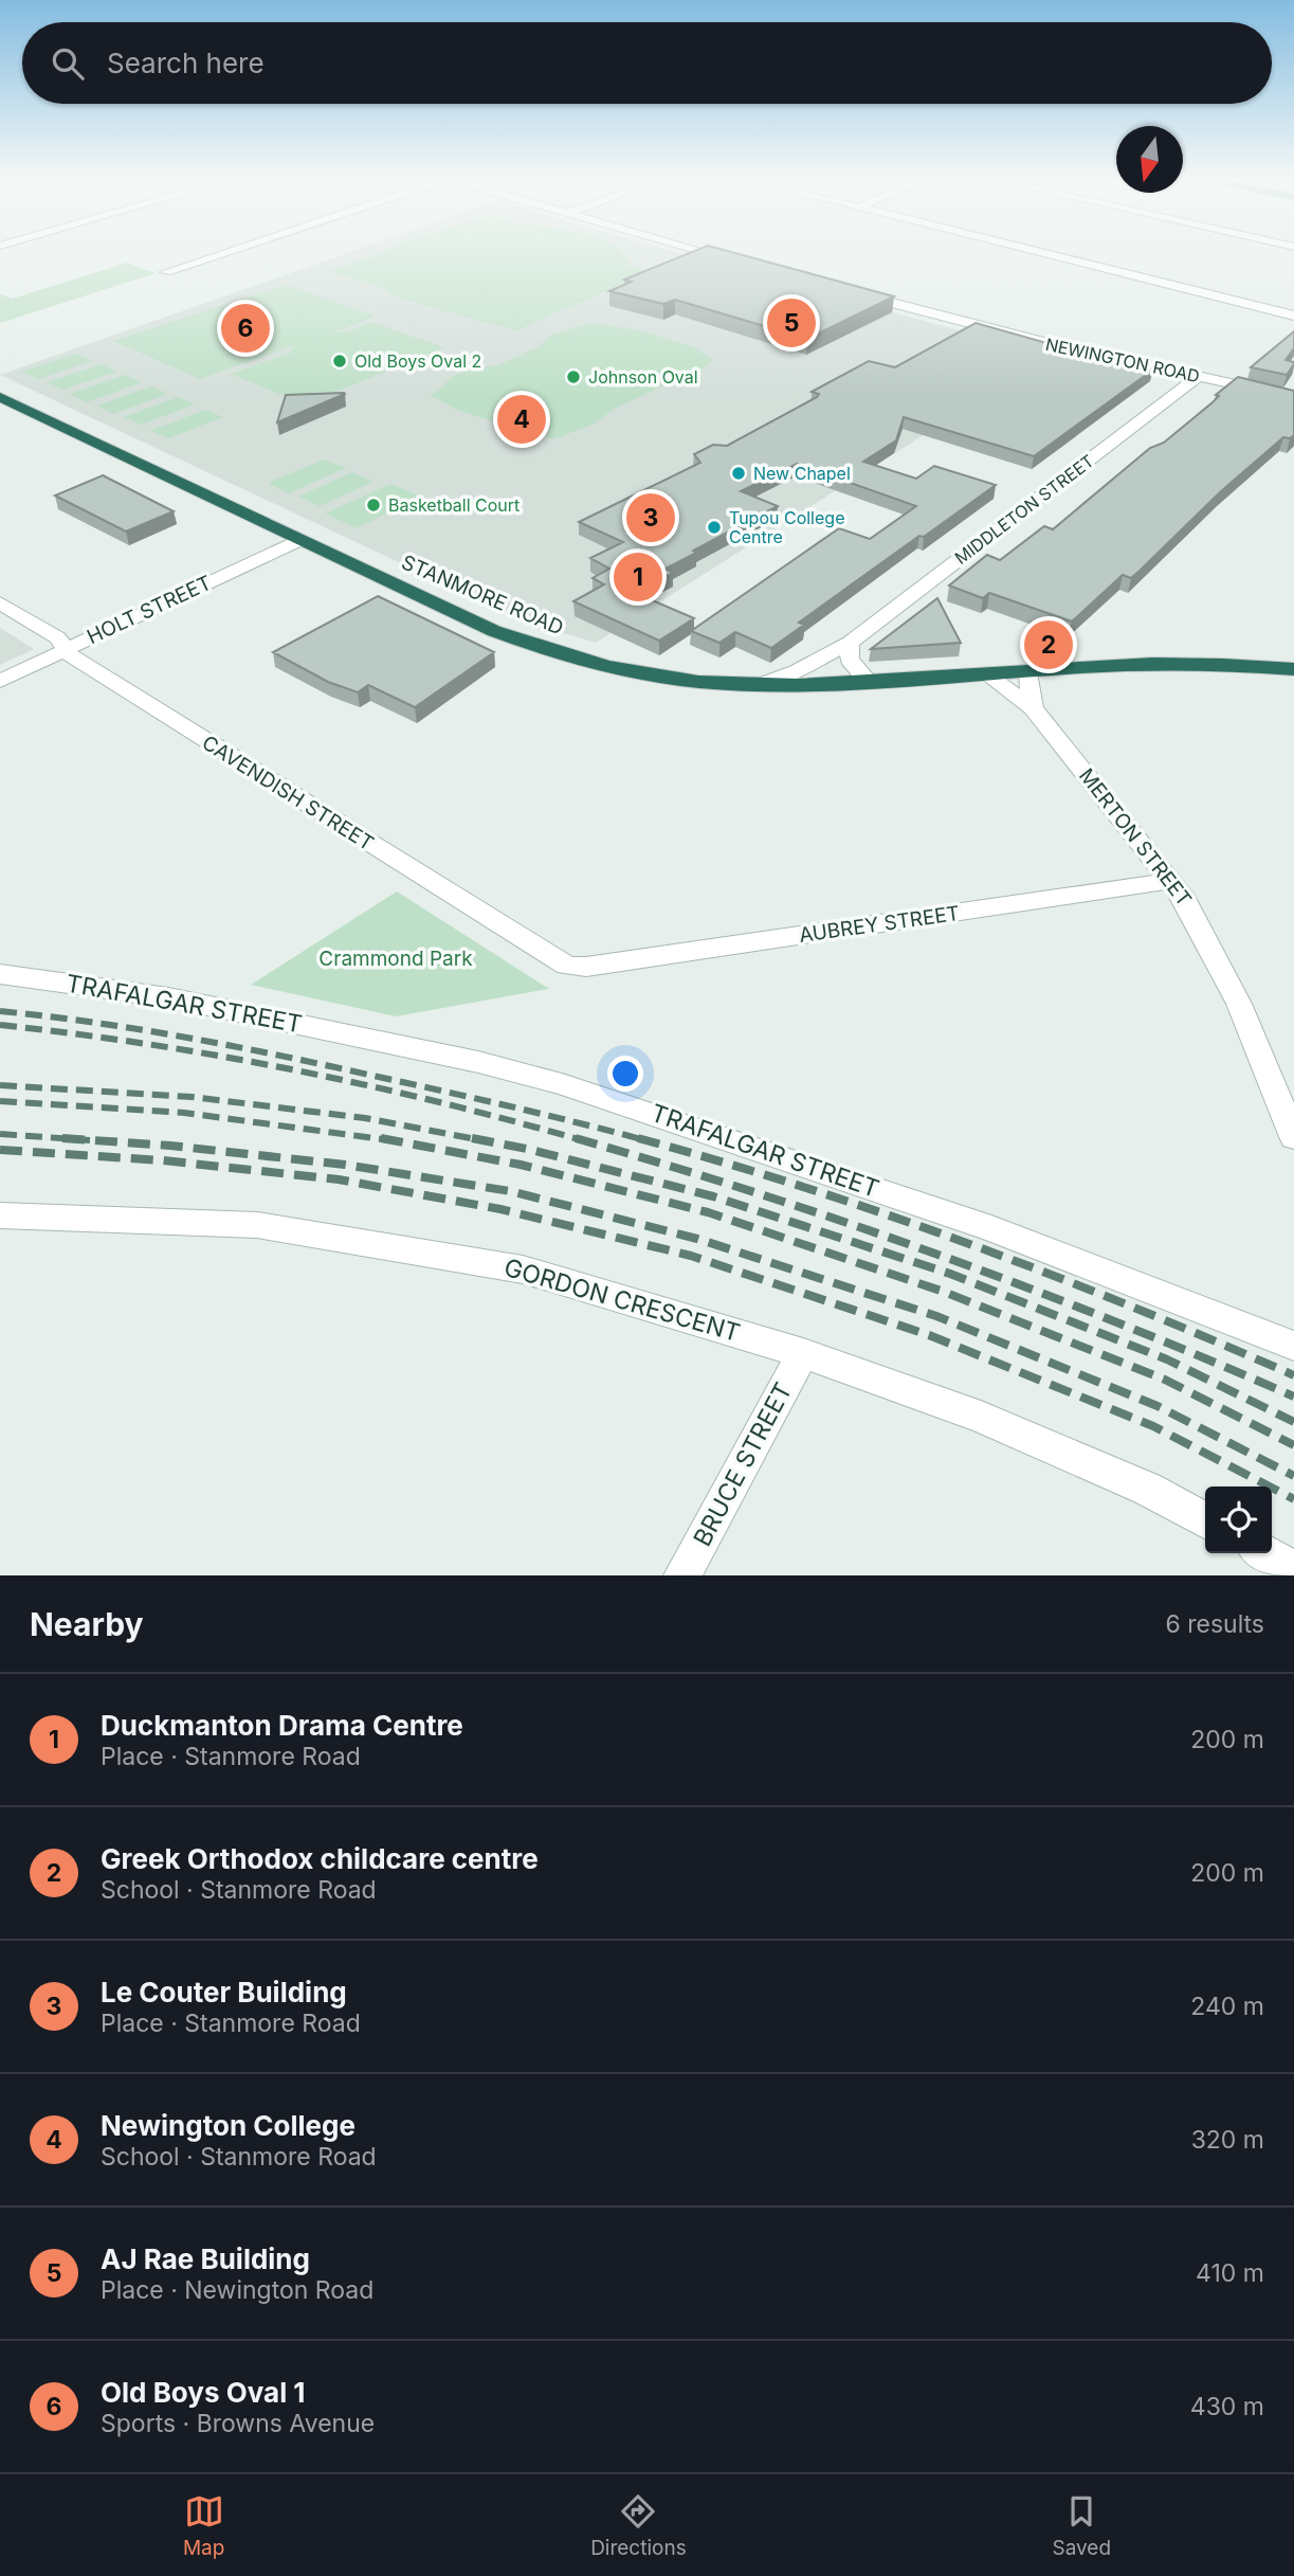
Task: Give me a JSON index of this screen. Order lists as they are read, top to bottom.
{
  "streets": {
    "highway": ["STANMORE ROAD"],
    "street": [
      "NEWINGTON ROAD",
      "MIDDLETON STREET",
      "HOLT STREET",
      "CAVENDISH STREET",
      "MERTON STREET",
      "AUBREY STREET",
      "TRAFALGAR STREET",
      "GORDON CRESCENT",
      "BRUCE STREET"
    ]
  },
  "crossings": [
    ["NEWINGTON ROAD", "MIDDLETON STREET"],
    ["MIDDLETON STREET", "STANMORE ROAD"],
    ["STANMORE ROAD", "HOLT STREET"],
    ["STANMORE ROAD", "MERTON STREET"],
    ["HOLT STREET", "CAVENDISH STREET"],
    ["CAVENDISH STREET", "AUBREY STREET"],
    ["MERTON STREET", "AUBREY STREET"],
    ["GORDON CRESCENT", "BRUCE STREET"]
  ],
  "parks": ["Crammond Park"],
  "places": [
    "Old Boys Oval 2",
    "Johnson Oval",
    "New Chapel",
    "Basketball Court",
    "Tupou College Centre"
  ],
  "north": "bottom",
  "page": {
    "search": "Search here",
    "pins": [
      "5",
      "6",
      "4",
      "3",
      "1",
      "2"
    ],
    "heading": ["Nearby", "6 results"],
    "list": [
      {
        "mark": "1",
        "name": "Duckmanton Drama Centre",
        "note": "Place · Stanmore Road",
        "value": "200 m"
      },
      {
        "mark": "2",
        "name": "Greek Orthodox childcare centre",
        "note": "School · Stanmore Road",
        "value": "200 m"
      },
      {
        "mark": "3",
        "name": "Le Couter Building",
        "note": "Place · Stanmore Road",
        "value": "240 m"
      },
      {
        "mark": "4",
        "name": "Newington College",
        "note": "School · Stanmore Road",
        "value": "320 m"
      },
      {
        "mark": "5",
        "name": "AJ Rae Building",
        "note": "Place · Newington Road",
        "value": "410 m"
      },
      {
        "mark": "6",
        "name": "Old Boys Oval 1",
        "note": "Sports · Browns Avenue",
        "value": "430 m"
      }
    ],
    "nav": ["Map", "Directions", "Saved"]
  }
}
